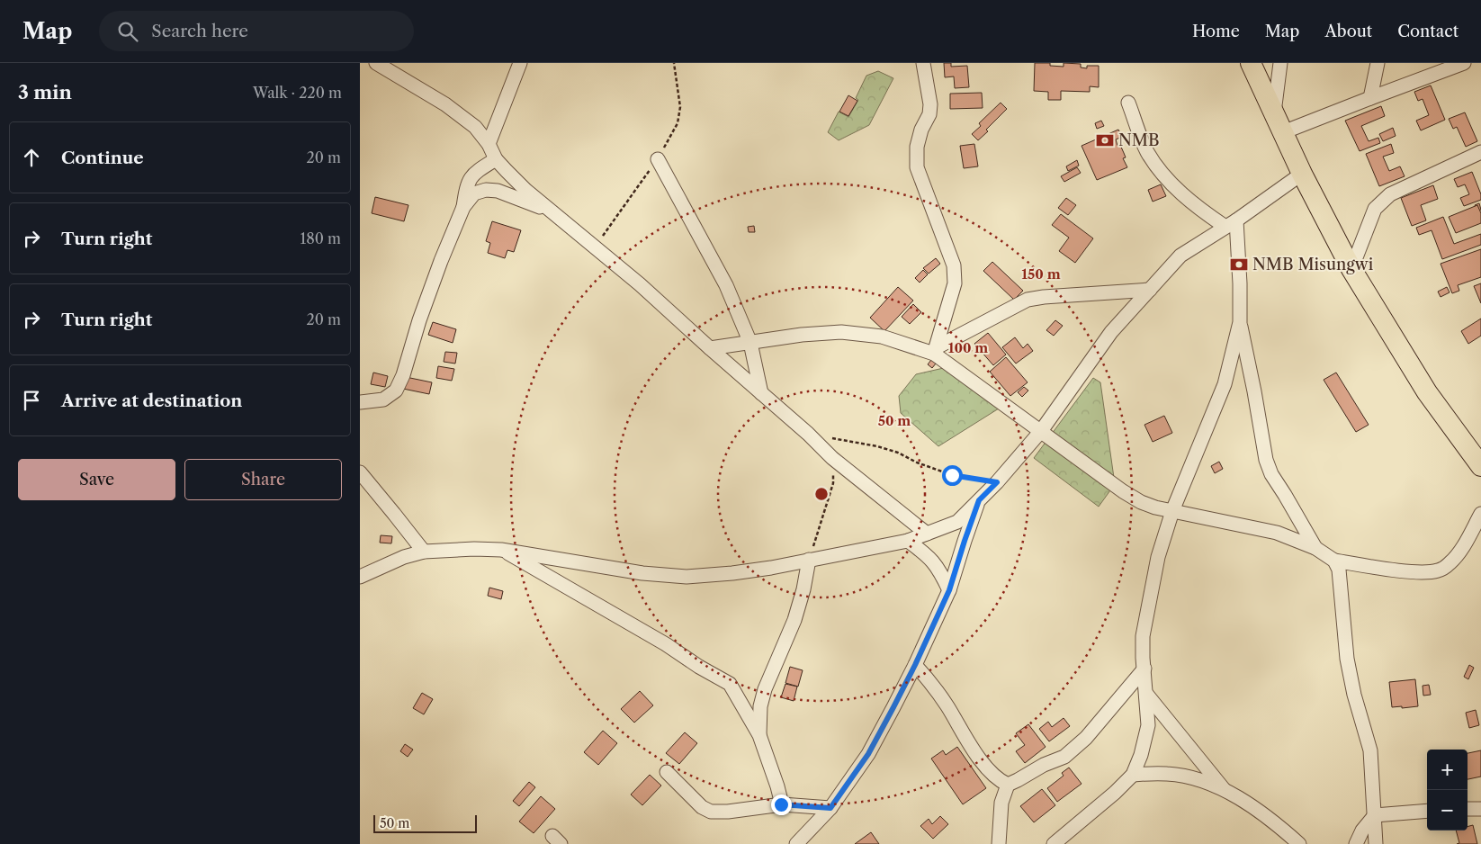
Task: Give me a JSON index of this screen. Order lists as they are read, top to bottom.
{
  "places": {
    "bank": ["NMB", "NMB Misungwi"]
  },
  "scale_bar": "50 m",
  "page": {
    "header": "Map",
    "search": "Search here",
    "nav": [
      "Home",
      "Map",
      "About",
      "Contact"
    ],
    "heading": ["3 min", "Walk · 220 m"],
    "list": [
      ["Continue", "20 m"],
      ["Turn right", "180 m"],
      ["Turn right", "20 m"],
      "Arrive at destination"
    ],
    "buttons": ["Save", "Share"],
    "map_buttons": ["+", "−"],
    "scale": "50 m"
  },
  "rings": ["150 m", "100 m", "50 m"]
}
